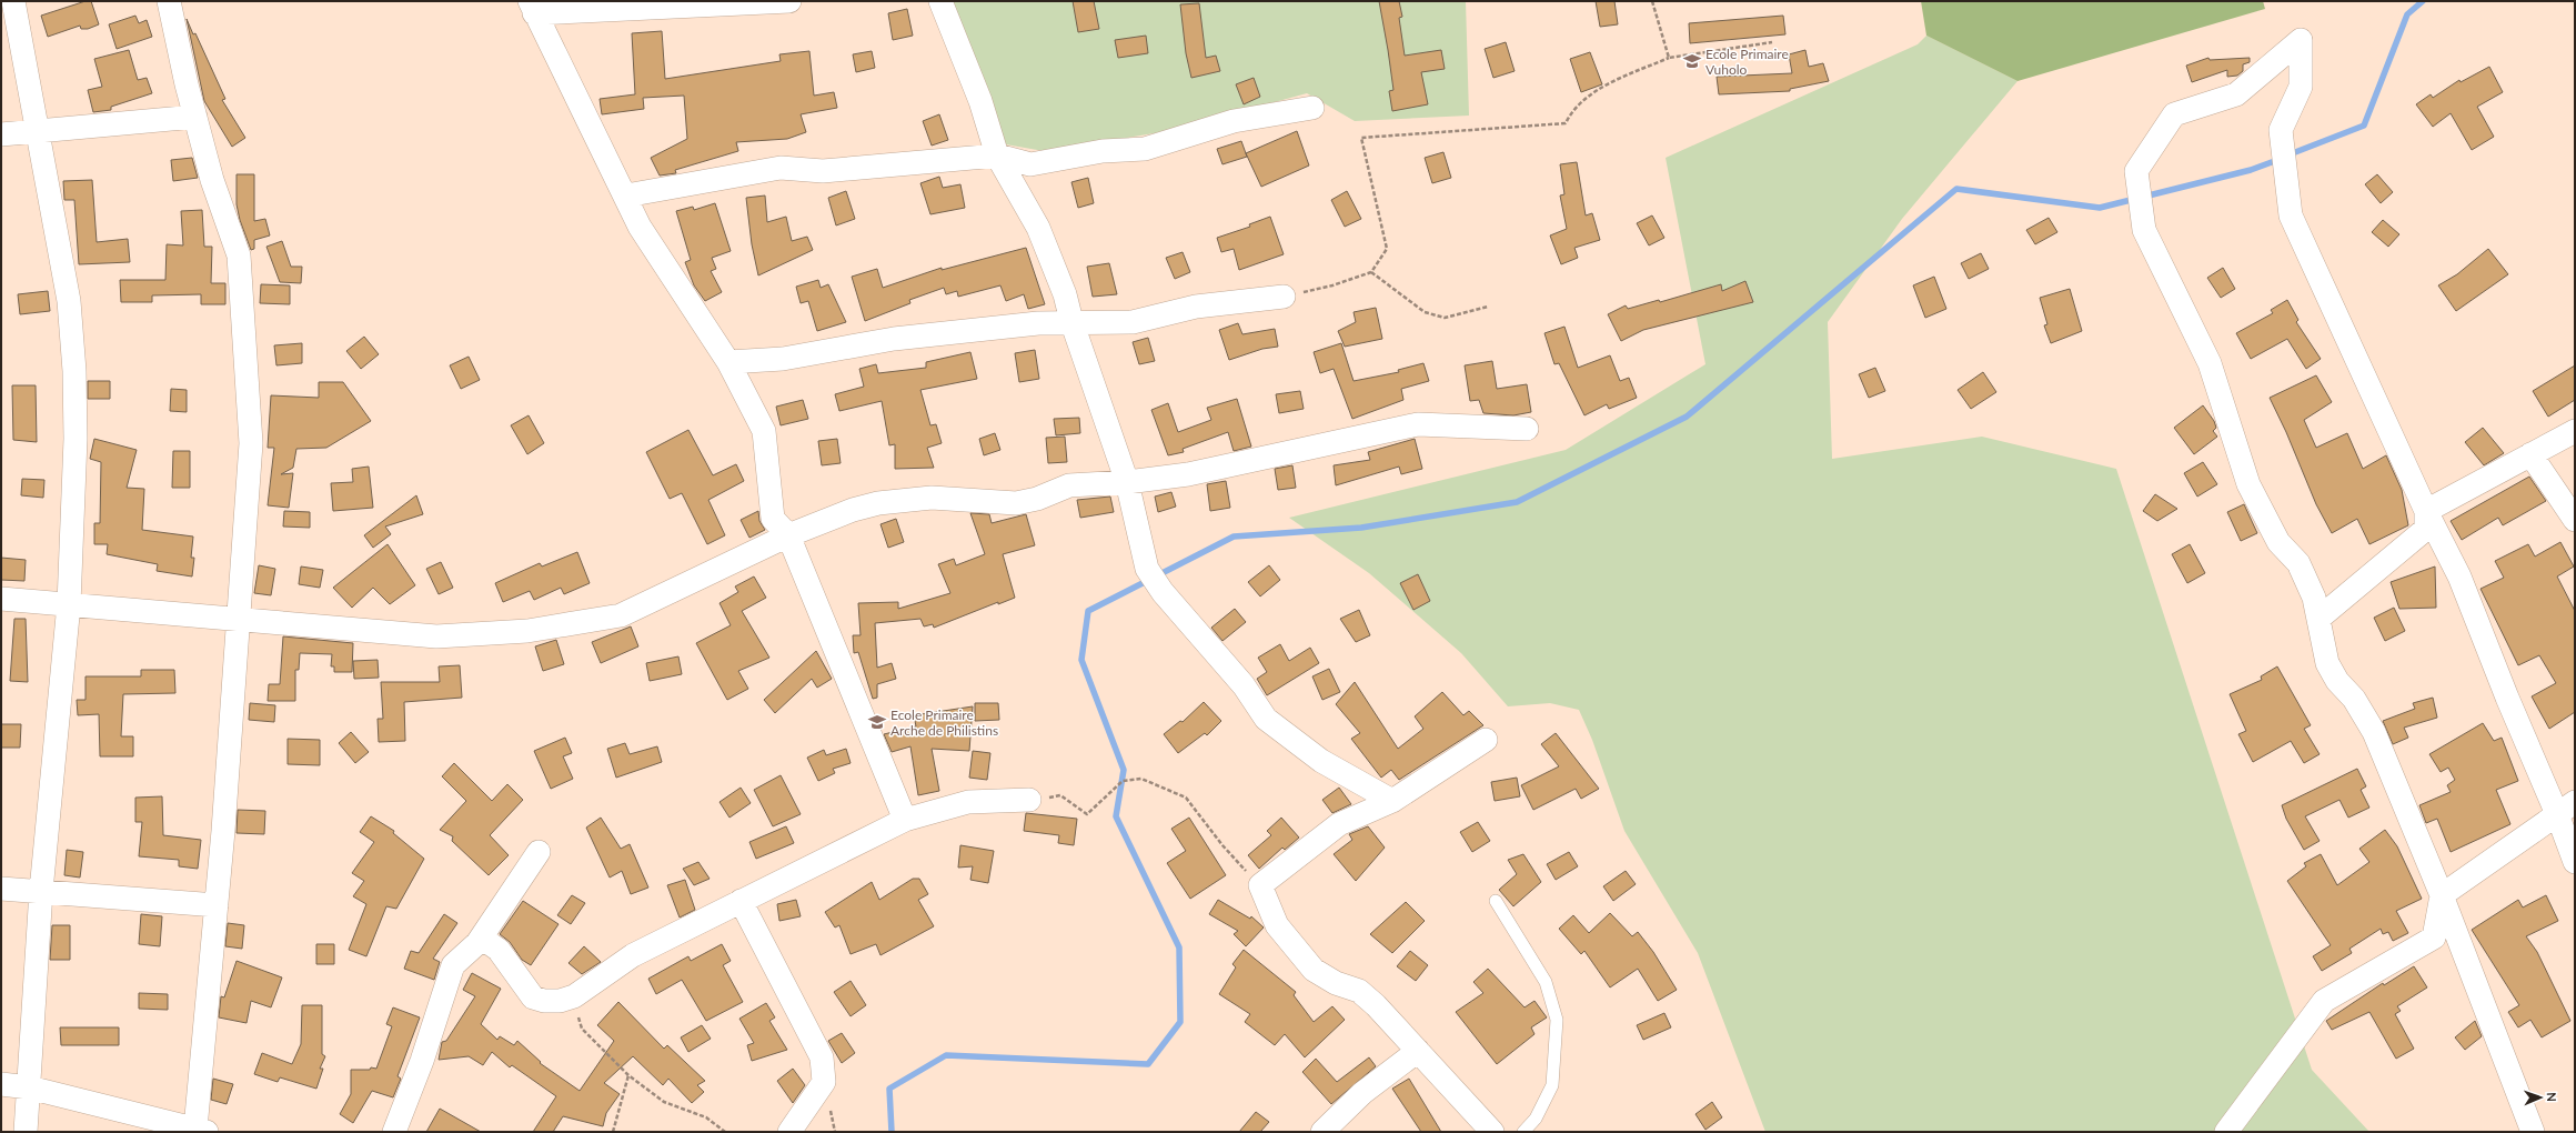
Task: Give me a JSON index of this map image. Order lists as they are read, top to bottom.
{
  "places": {
    "school or university": ["Ecole Primaire Vuholo", "Ecole Primaire Arche de Philistins"]
  },
  "north": "right"
}
